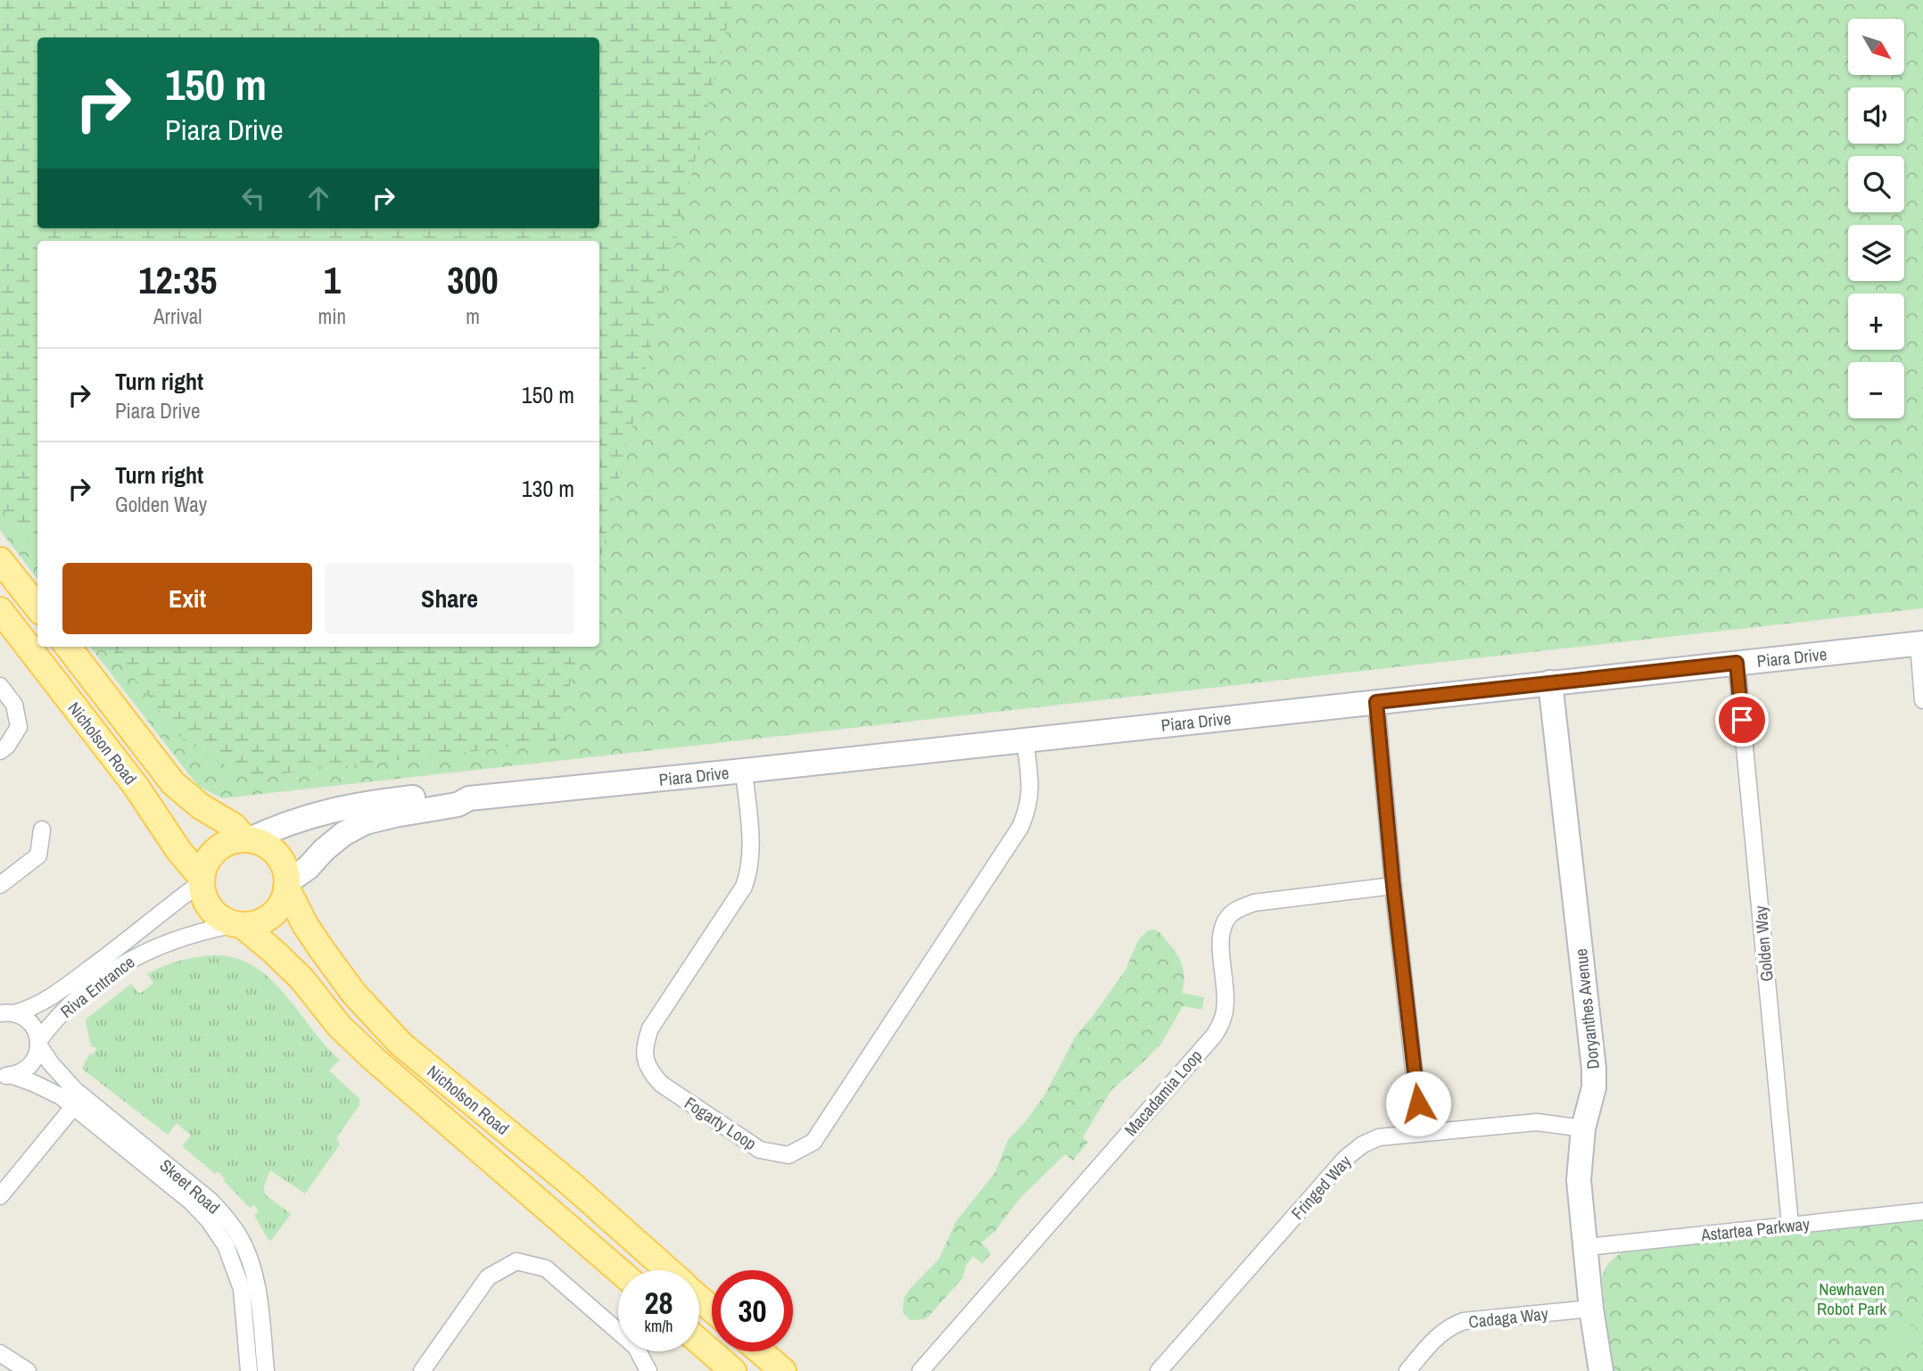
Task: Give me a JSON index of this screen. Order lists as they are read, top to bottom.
{
  "streets": {
    "main road": ["Nicholson Road"],
    "street": [
      "Piara Drive",
      "Golden Way",
      "Riva Entrance",
      "Doryanthes Avenue",
      "Macadamia Loop",
      "Fogarty Loop",
      "Skeet Road",
      "Fringed Way",
      "Astartea Parkway",
      "Cadaga Way"
    ]
  },
  "crossings": [
    ["Piara Drive", "Nicholson Road"],
    ["Piara Drive", "Golden Way"],
    ["Piara Drive", "Riva Entrance"],
    ["Piara Drive", "Doryanthes Avenue"],
    ["Piara Drive", "Fogarty Loop"],
    ["Nicholson Road", "Riva Entrance"],
    ["Golden Way", "Astartea Parkway"],
    ["Riva Entrance", "Skeet Road"],
    ["Doryanthes Avenue", "Fringed Way"],
    ["Doryanthes Avenue", "Astartea Parkway"],
    ["Doryanthes Avenue", "Cadaga Way"]
  ],
  "parks": ["Newhaven Robot Park"],
  "north": "bottom right",
  "page": {
    "map_buttons": ["+", "−"],
    "turn": ["150 m", "Piara Drive"],
    "eta": [
      "12:35",
      "Arrival",
      "1",
      "min",
      "300",
      "m"
    ],
    "list": [
      {
        "name": "Turn right",
        "note": "Piara Drive",
        "value": "150 m"
      },
      {
        "name": "Turn right",
        "note": "Golden Way",
        "value": "130 m"
      }
    ],
    "buttons": ["Exit", "Share"],
    "speed": "28 km/h",
    "limit": "30"
  }
}
